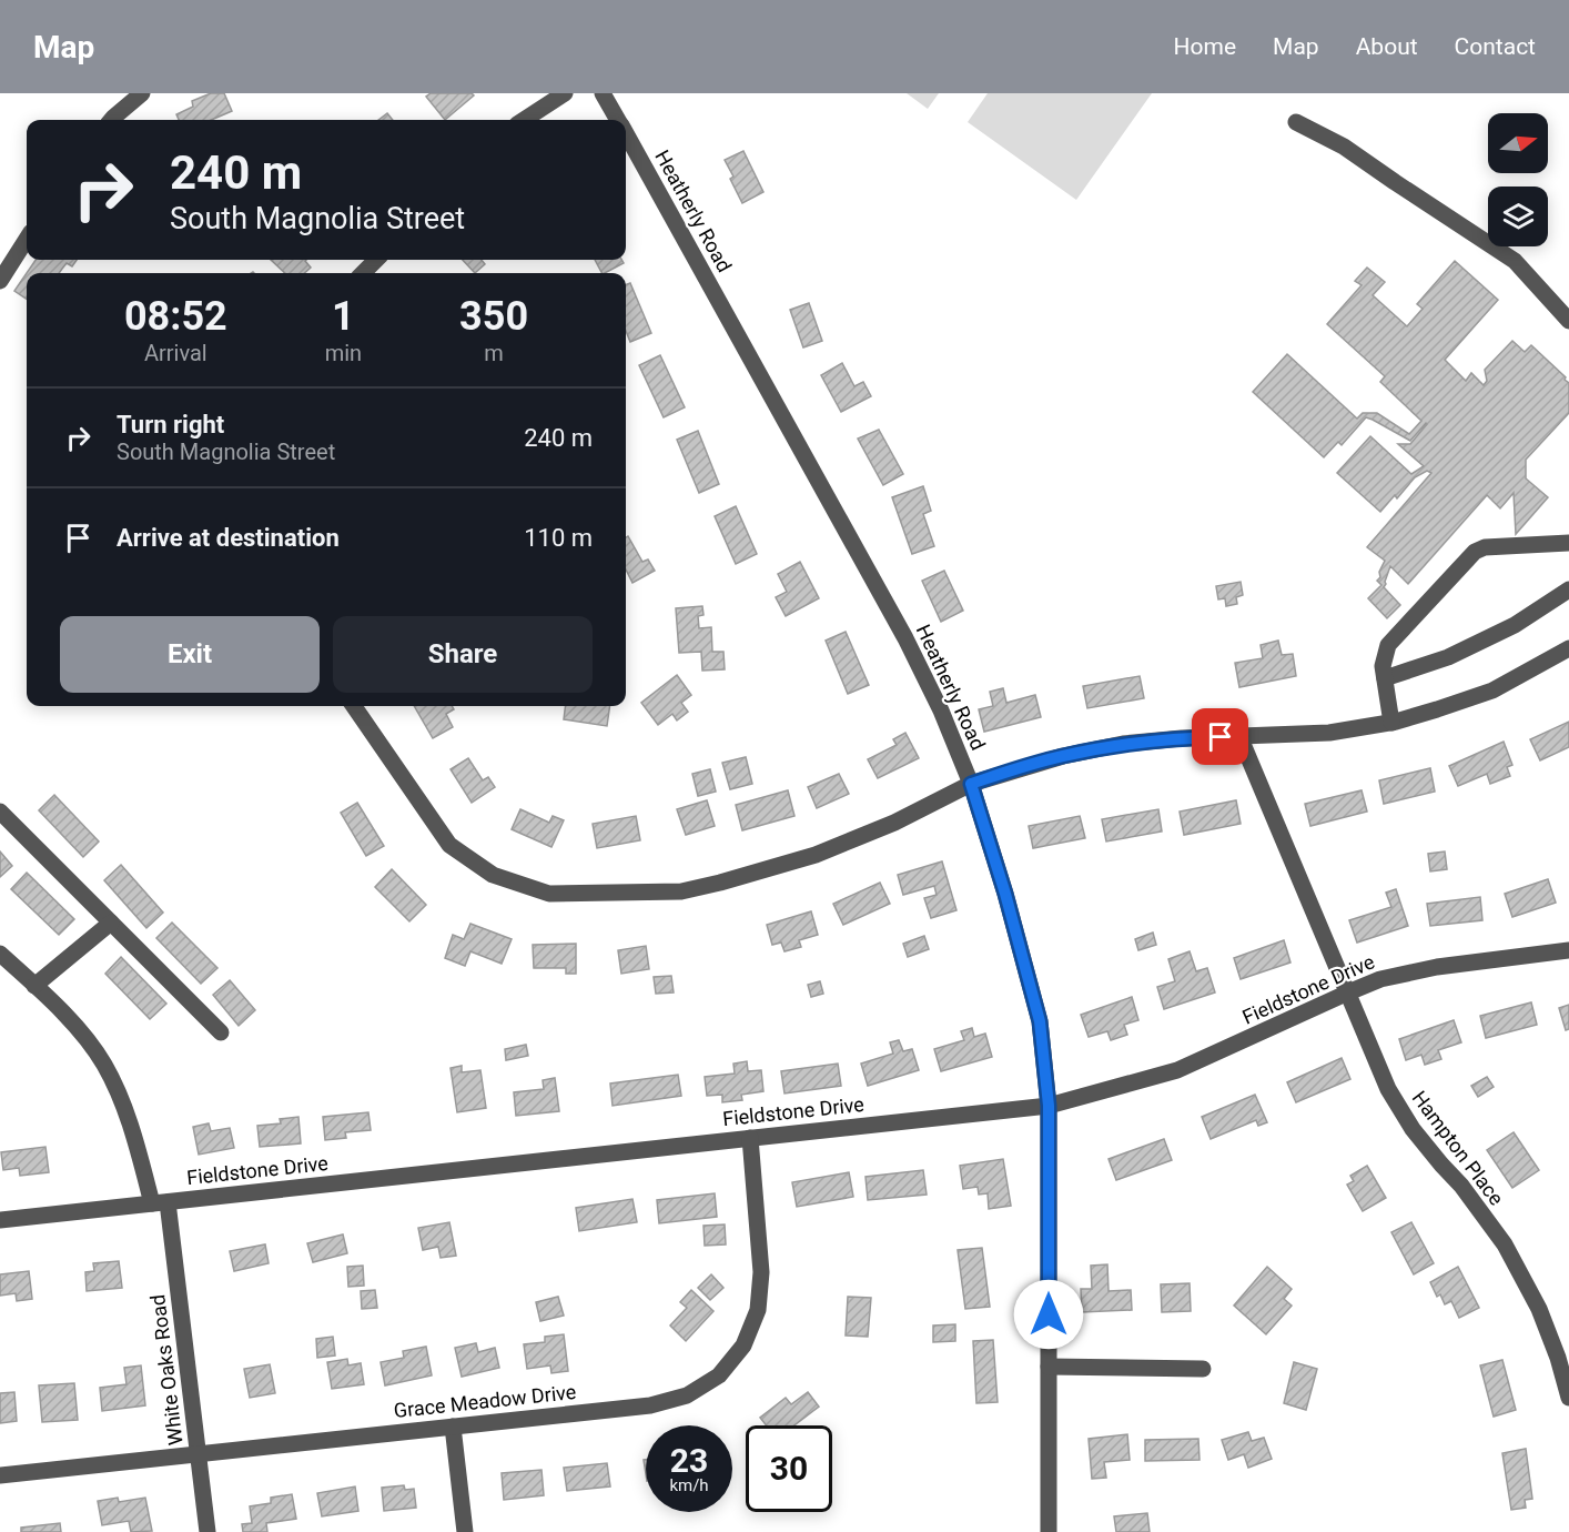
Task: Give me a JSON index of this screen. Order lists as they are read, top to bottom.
{
  "streets": {
    "street": [
      "Heatherly Road",
      "Fieldstone Drive",
      "Hampton Place",
      "White Oaks Road",
      "Grace Meadow Drive"
    ]
  },
  "crossings": [
    ["Heatherly Road", "Fieldstone Drive"],
    ["Fieldstone Drive", "Hampton Place"],
    ["Fieldstone Drive", "White Oaks Road"],
    ["Fieldstone Drive", "Grace Meadow Drive"],
    ["White Oaks Road", "Grace Meadow Drive"]
  ],
  "north": "right",
  "page": {
    "header": "Map",
    "nav": [
      "Home",
      "Map",
      "About",
      "Contact"
    ],
    "turn": ["240 m", "South Magnolia Street"],
    "eta": [
      "08:52",
      "Arrival",
      "1",
      "min",
      "350",
      "m"
    ],
    "list": [
      {
        "name": "Turn right",
        "note": "South Magnolia Street",
        "value": "240 m"
      },
      {
        "name": "Arrive at destination",
        "value": "110 m"
      }
    ],
    "buttons": ["Exit", "Share"],
    "speed": "23 km/h",
    "limit": "30"
  }
}
